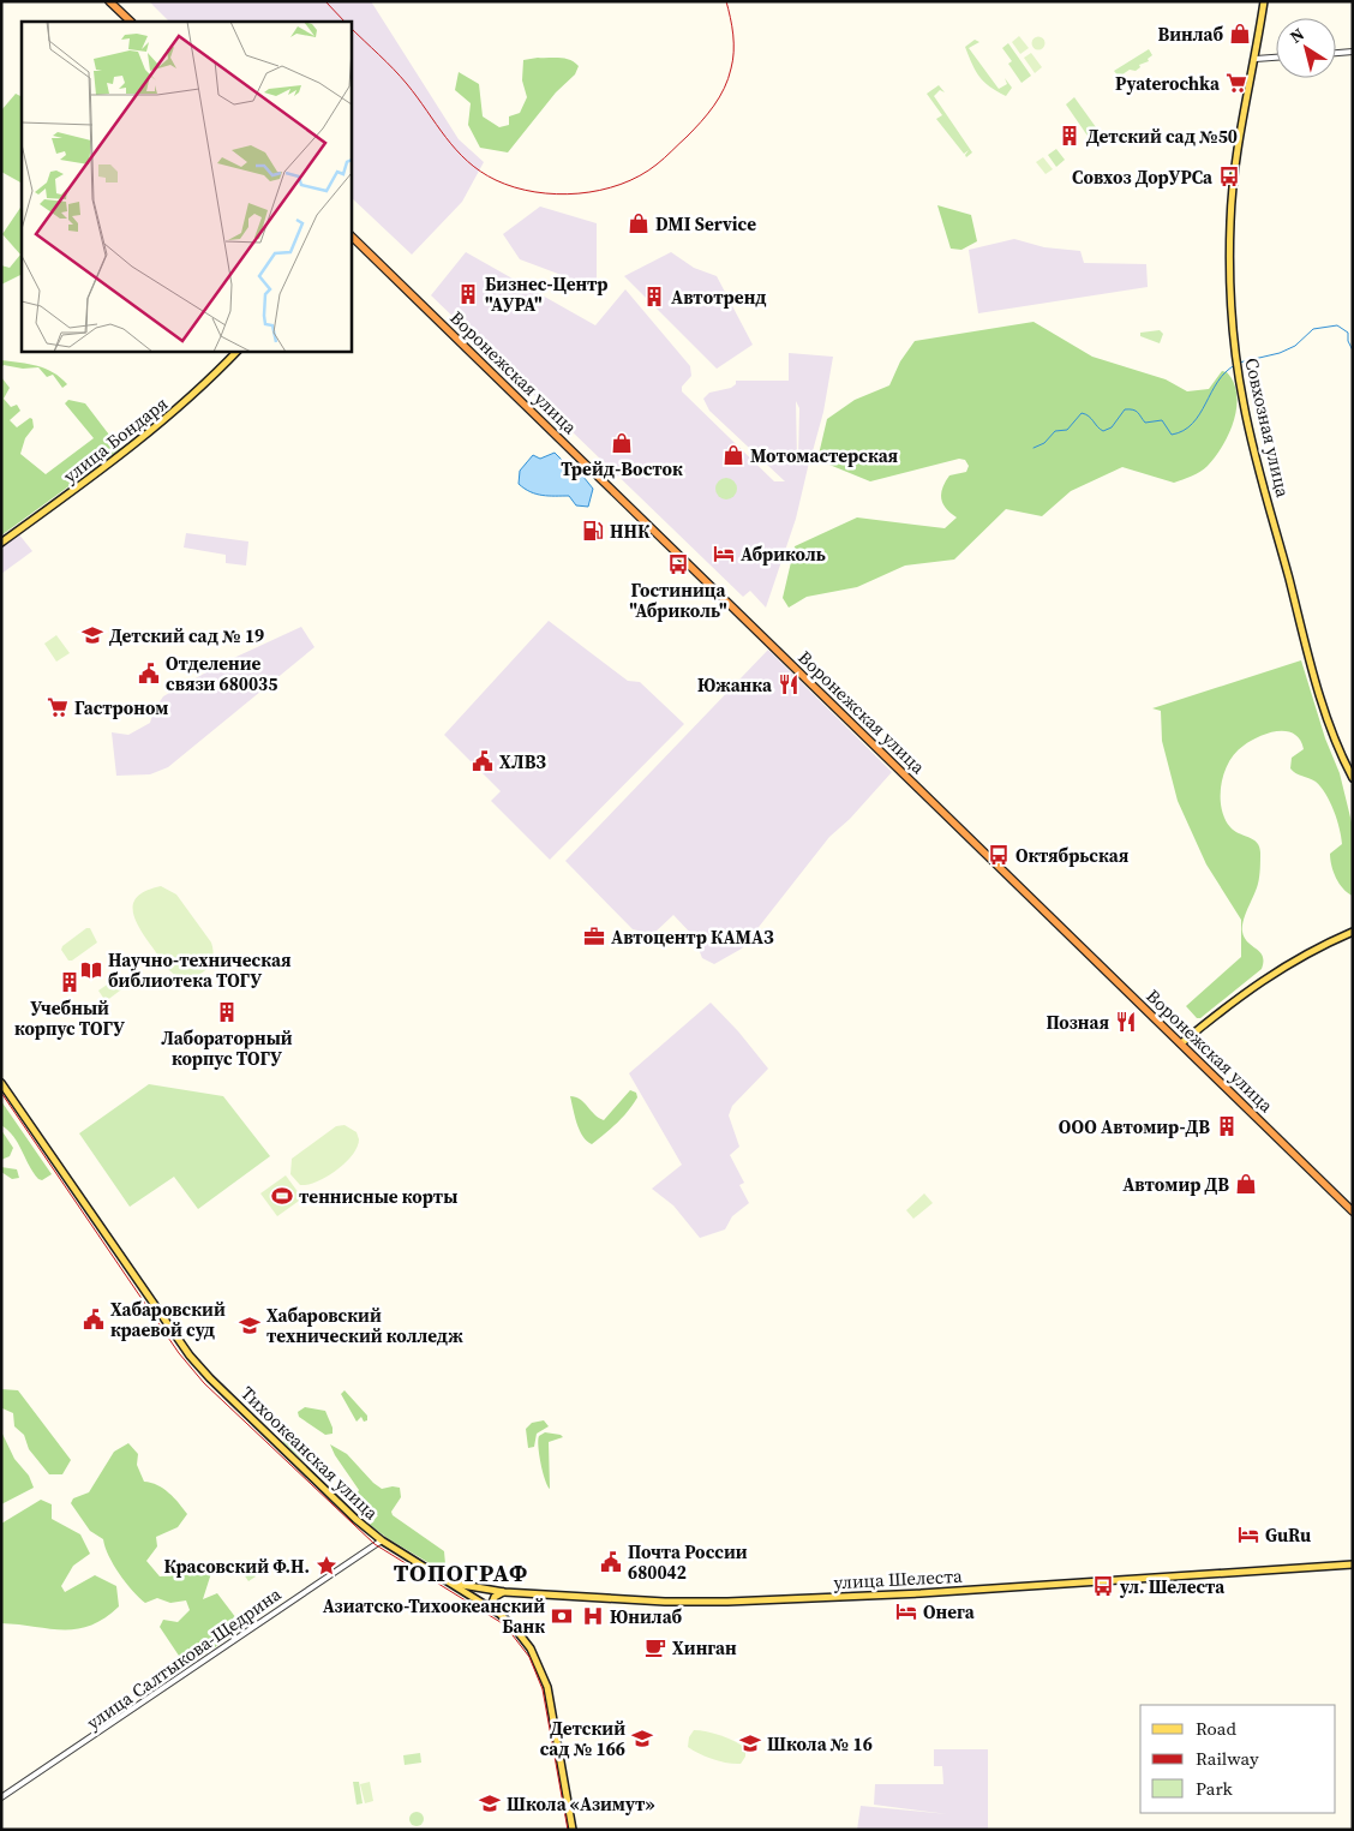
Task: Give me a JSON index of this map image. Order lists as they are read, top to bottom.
{
  "streets": {
    "highway": ["Воронежская улица"],
    "main road": [
      "Совхозная улица",
      "улица Бондаря",
      "Тихоокеанская улица",
      "улица Шелеста"
    ],
    "street": ["улица Салтыкова-Щедрина"]
  },
  "crossings": [
    ["Тихоокеанская улица", "улица Шелеста"],
    ["Тихоокеанская улица", "улица Салтыкова-Щедрина"]
  ],
  "districts": ["ТОПОГРАФ"],
  "places": {
    "shop": [
      "Винлаб",
      "DMI Service",
      "Трейд-Восток",
      "Мотомастерская",
      "Автомир ДВ"
    ],
    "supermarket": ["Pyaterochka", "Гастроном"],
    "building": [
      "Детский сад №50",
      "Бизнес-Центр \"АУРА\"",
      "Автотренд",
      "Учебный корпус ТОГУ",
      "Лабораторный корпус ТОГУ",
      "ООО Автомир-ДВ"
    ],
    "bus stop": [
      "Совхоз ДорУPCа",
      "Гостиница \"Абриколь\"",
      "Октябрьская",
      "ул. Шелеста"
    ],
    "fuel station": ["ННК"],
    "hotel": ["Абриколь", "GuRu", "Онега"],
    "school or university": [
      "Детский сад № 19",
      "Хабаровский технический колледж",
      "Детский сад № 166",
      "Школа № 16",
      "Школа «Азимут»"
    ],
    "public building": [
      "Отделение связи 680035",
      "ХЛВЗ",
      "Хабаровский краевой суд",
      "Почта России 680042"
    ],
    "restaurant": ["Южанка", "Позная"],
    "office": ["Автоцентр КАМАЗ"],
    "library": ["Научно-техническая библиотека ТОГУ"],
    "sports": ["теннисные корты"],
    "place": ["Красовский Ф.Н."],
    "bank": ["Азиатско-Тихоокеанский Банк"],
    "hospital": ["Юнилаб"],
    "cafe": ["Хинган"]
  },
  "legend": ["Road", "Railway", "Park"],
  "north": "top left"
}
